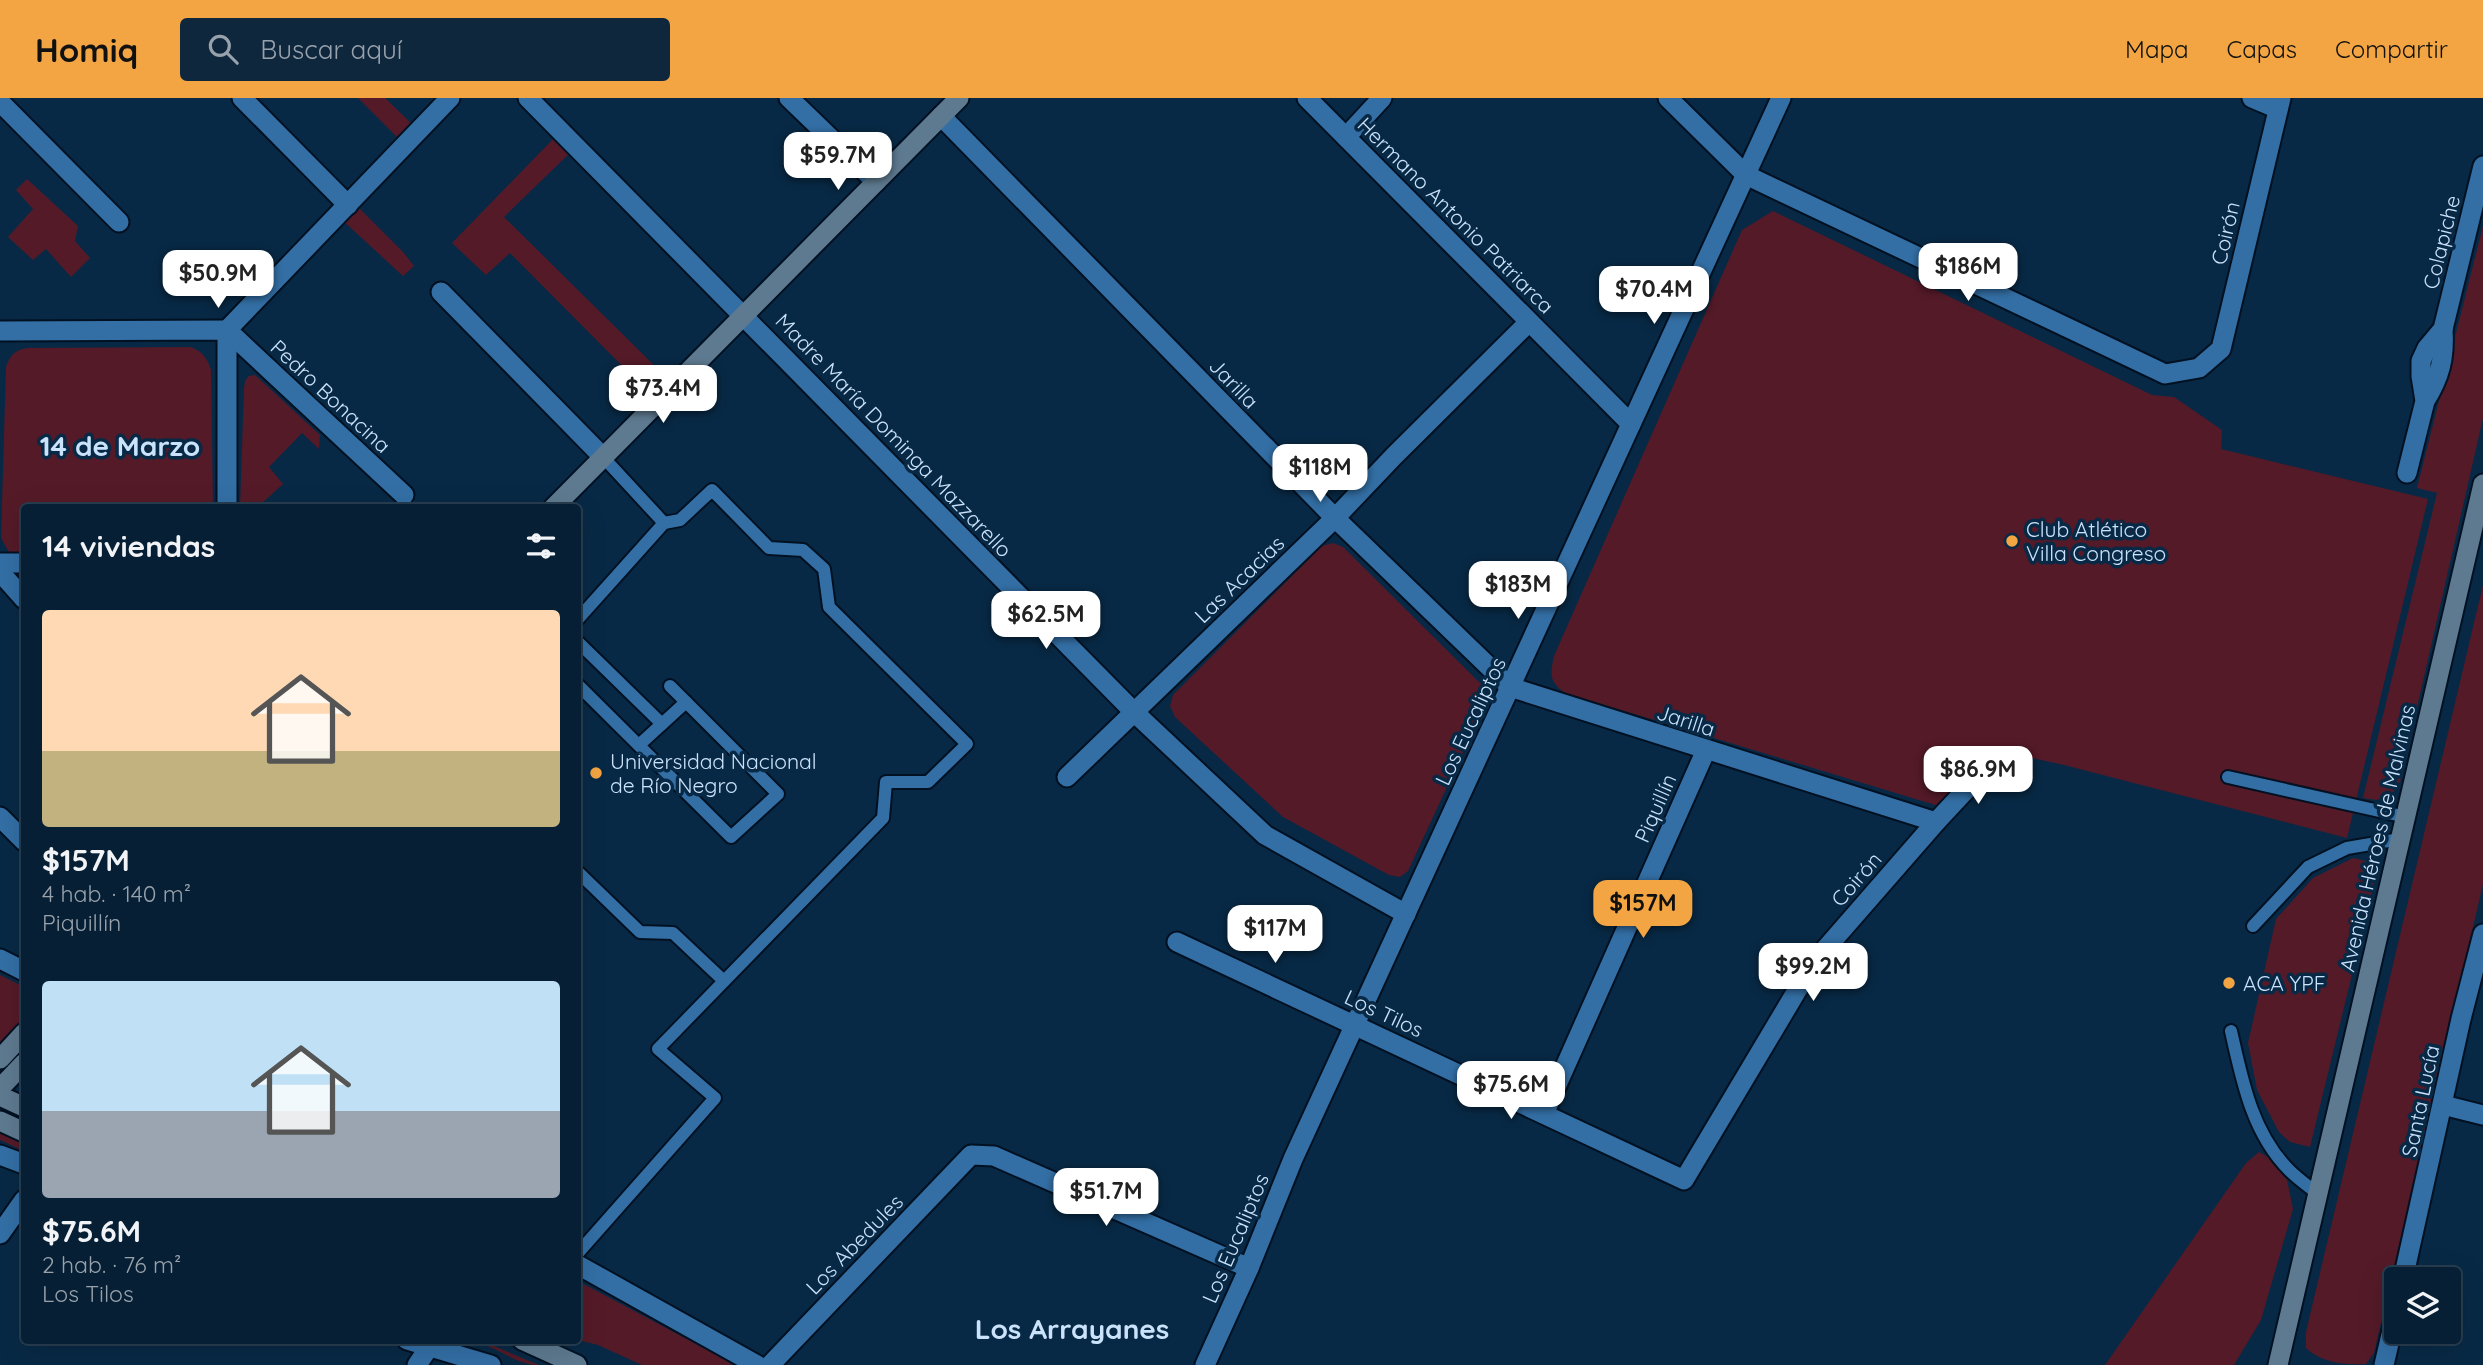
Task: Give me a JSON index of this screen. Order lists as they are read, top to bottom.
{
  "streets": {
    "main road": ["Avenida Héroes de Malvinas"],
    "street": [
      "Hermano Antonio Patriarca",
      "Coirón",
      "Colapiche",
      "Jarilla",
      "Pedro Bonacina",
      "Madre María Dominga Mazzarello",
      "Las Acacias",
      "Los Eucaliptos",
      "Piquillín",
      "Los Tilos",
      "Santa Lucía",
      "Los Abedules"
    ]
  },
  "crossings": [
    ["Hermano Antonio Patriarca", "Las Acacias"],
    ["Hermano Antonio Patriarca", "Los Eucaliptos"],
    ["Coirón", "Jarilla"],
    ["Coirón", "Los Eucaliptos"],
    ["Coirón", "Los Tilos"],
    ["Jarilla", "Las Acacias"],
    ["Jarilla", "Los Eucaliptos"],
    ["Jarilla", "Piquillín"],
    ["Madre María Dominga Mazzarello", "Las Acacias"],
    ["Madre María Dominga Mazzarello", "Los Eucaliptos"],
    ["Los Eucaliptos", "Los Tilos"],
    ["Los Eucaliptos", "Los Abedules"],
    ["Piquillín", "Los Tilos"]
  ],
  "districts": ["14 de Marzo", "Los Arrayanes"],
  "places": ["Club Atlético Villa Congreso", "Universidad Nacional de Río Negro", "ACA YPF"],
  "page": {
    "header": "Homiq",
    "search": "Buscar aquí",
    "nav": ["Mapa", "Capas", "Compartir"],
    "price": [
      "$59.7M",
      "$186M",
      "$50.9M",
      "$70.4M",
      "$73.4M",
      "$118M",
      "$183M",
      "$62.5M",
      "$86.9M",
      "$157M",
      "$117M",
      "$99.2M",
      "$75.6M",
      "$51.7M"
    ],
    "heading": "14 viviendas",
    "list": [
      {
        "name": "$157M",
        "note": "4 hab. · 140 m² · Piquillín"
      },
      {
        "name": "$75.6M",
        "note": "2 hab. · 76 m² · Los Tilos"
      }
    ]
  }
}
